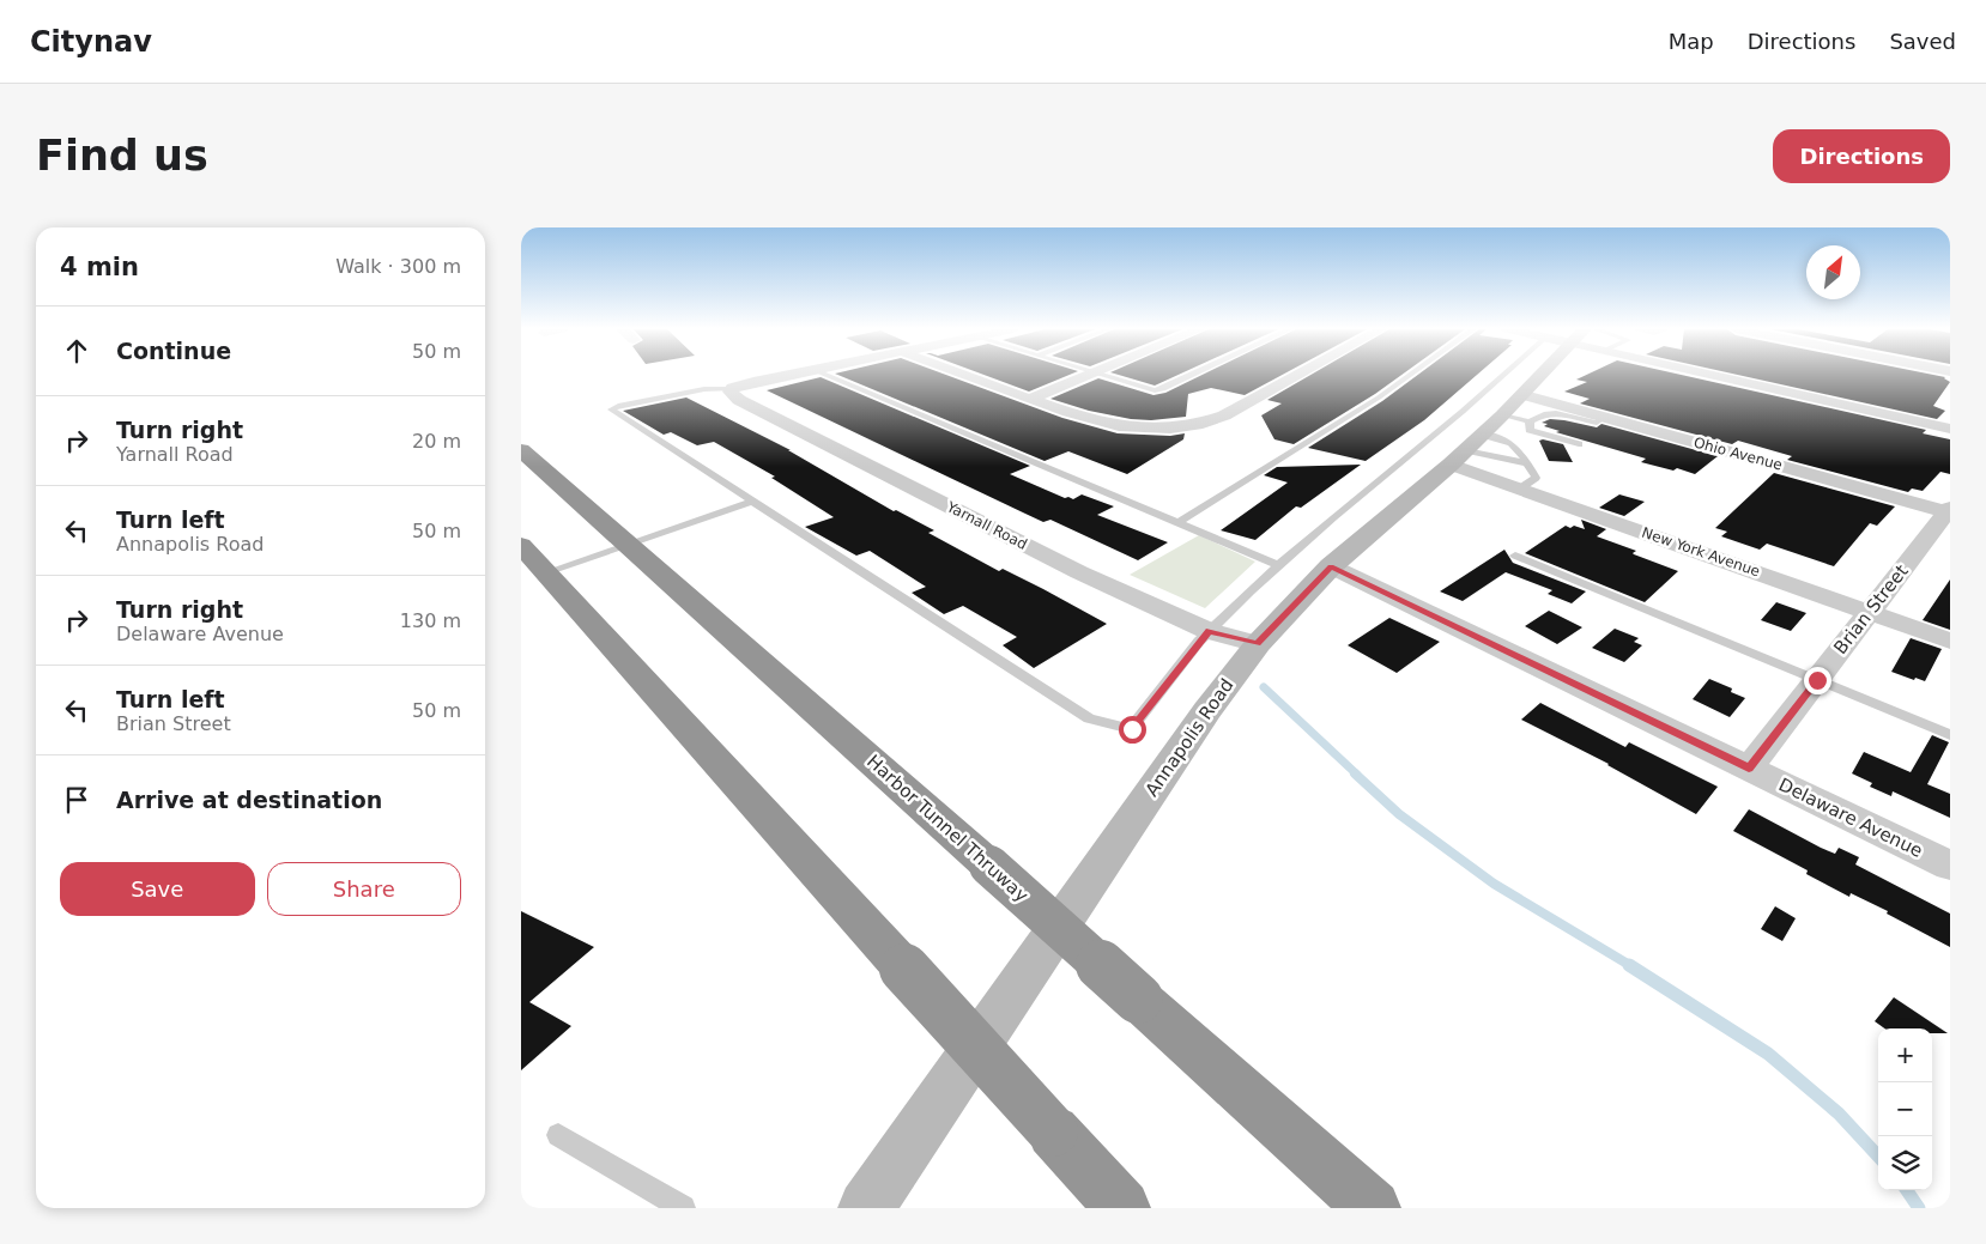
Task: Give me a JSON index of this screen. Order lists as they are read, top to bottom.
{
  "streets": {
    "highway": ["Harbor Tunnel Thruway"],
    "main road": ["Annapolis Road"],
    "street": [
      "Ohio Avenue",
      "Yarnall Road",
      "New York Avenue",
      "Brian Street",
      "Delaware Avenue"
    ]
  },
  "crossings": [
    ["Ohio Avenue", "New York Avenue"],
    ["Ohio Avenue", "Brian Street"],
    ["Ohio Avenue", "Annapolis Road"],
    ["Yarnall Road", "Annapolis Road"],
    ["New York Avenue", "Brian Street"],
    ["New York Avenue", "Annapolis Road"],
    ["Brian Street", "Delaware Avenue"],
    ["Annapolis Road", "Delaware Avenue"]
  ],
  "north": "top right",
  "page": {
    "header": "Citynav",
    "nav": ["Map", "Directions", "Saved"],
    "buttons": [
      "Directions",
      ["Save", "Share"]
    ],
    "title": "Find us",
    "heading": ["4 min", "Walk · 300 m"],
    "list": [
      ["Continue", "50 m"],
      ["Turn right", "Yarnall Road", "20 m"],
      ["Turn left", "Annapolis Road", "50 m"],
      ["Turn right", "Delaware Avenue", "130 m"],
      ["Turn left", "Brian Street", "50 m"],
      "Arrive at destination"
    ],
    "map_buttons": ["+", "−"]
  }
}
